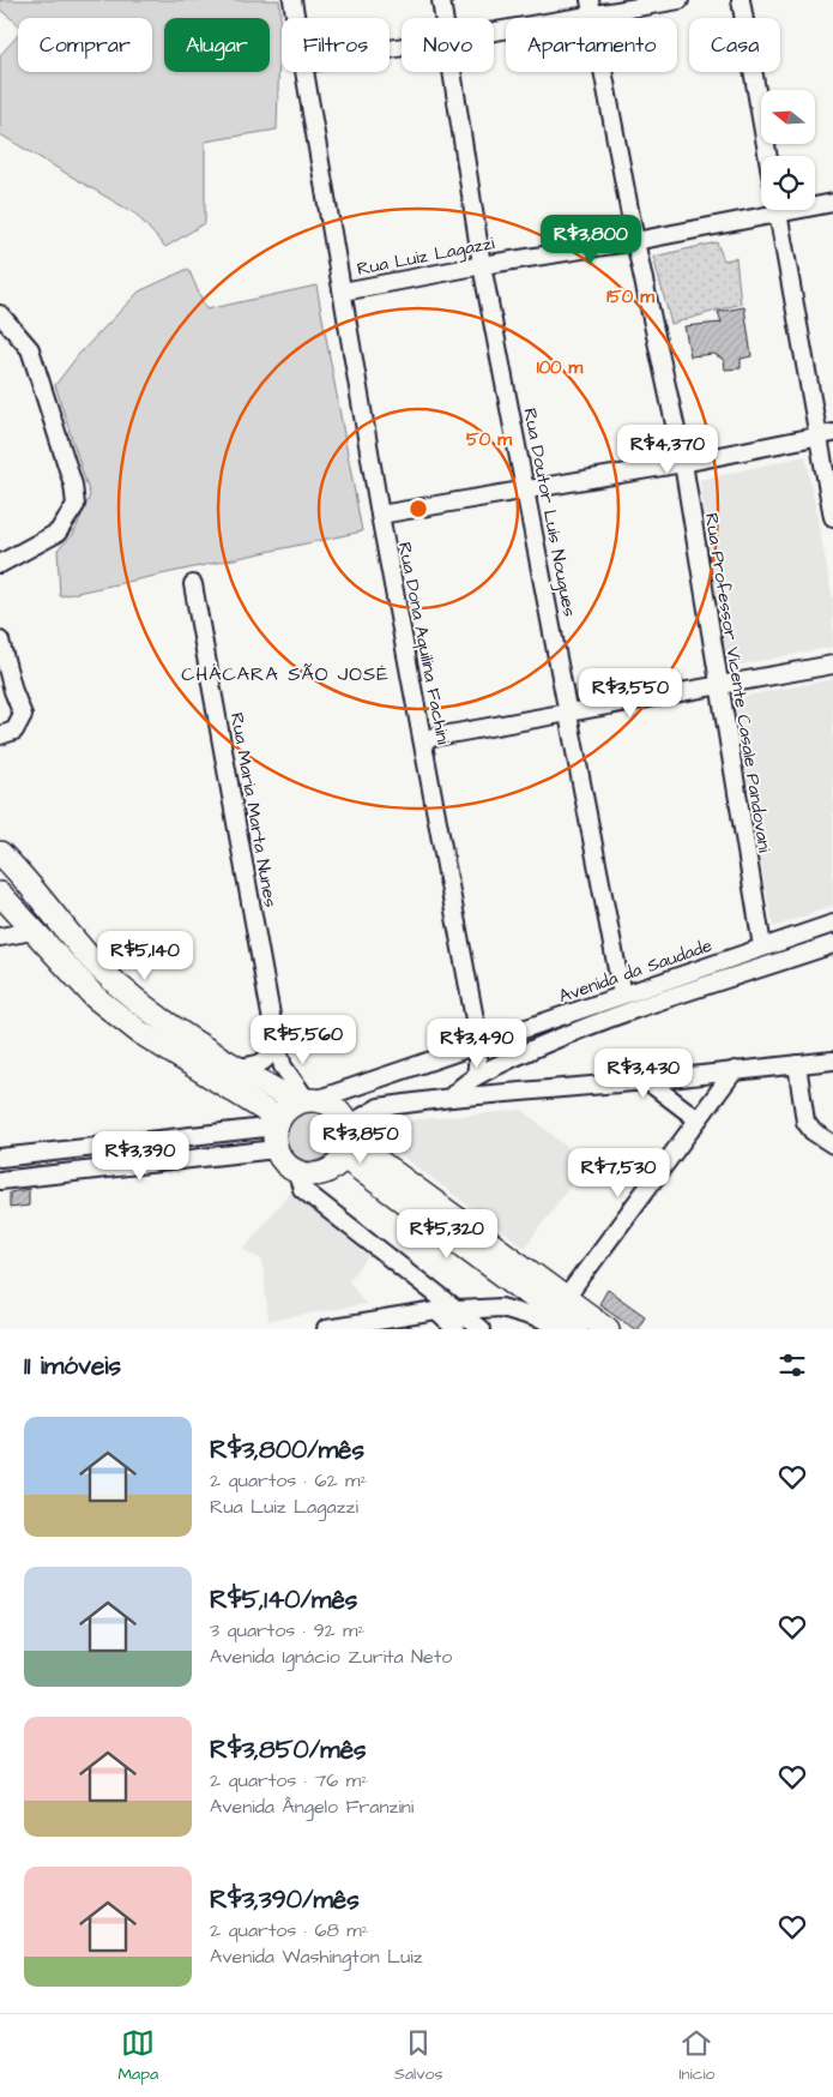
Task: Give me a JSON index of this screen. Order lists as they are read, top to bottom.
{
  "streets": {
    "street": [
      "Rua Luiz Lagazzi",
      "Rua Doutor Luís Nougues",
      "Rua Dona Aquilina Fachini",
      "Rua Professor Vicente Casale Pandovani",
      "Rua Maria Marta Nunes",
      "Avenida da Saudade"
    ]
  },
  "crossings": [
    ["Rua Luiz Lagazzi", "Rua Doutor Luís Nougues"],
    ["Rua Luiz Lagazzi", "Rua Dona Aquilina Fachini"],
    ["Rua Luiz Lagazzi", "Rua Professor Vicente Casale Pandovani"],
    ["Rua Doutor Luís Nougues", "Avenida da Saudade"],
    ["Rua Dona Aquilina Fachini", "Avenida da Saudade"],
    ["Rua Professor Vicente Casale Pandovani", "Avenida da Saudade"],
    ["Rua Maria Marta Nunes", "Avenida da Saudade"]
  ],
  "districts": ["CHÁCARA SÃO JOSÉ"],
  "north": "left",
  "page": {
    "chip": [
      "Comprar",
      "Alugar",
      "Filtros",
      "Novo",
      "Apartamento",
      "Casa"
    ],
    "price": [
      "R$3,800",
      "R$4,370",
      "R$3,550",
      "R$5,140",
      "R$5,560",
      "R$3,490",
      "R$3,430",
      "R$3,850",
      "R$3,390",
      "R$7,530",
      "R$5,320"
    ],
    "heading": "11 imóveis",
    "list": [
      {
        "name": "R$3,800/mês",
        "note": "2 quartos · 62 m² · Rua Luiz Lagazzi"
      },
      {
        "name": "R$5,140/mês",
        "note": "3 quartos · 92 m² · Avenida Ignácio Zurita Neto"
      },
      {
        "name": "R$3,850/mês",
        "note": "2 quartos · 76 m² · Avenida Ângelo Franzini"
      },
      {
        "name": "R$3,390/mês",
        "note": "2 quartos · 68 m² · Avenida Washington Luiz"
      }
    ],
    "tabs": ["Mapa", "Salvos", "Início"]
  },
  "rings": ["150 m", "100 m", "50 m"]
}
